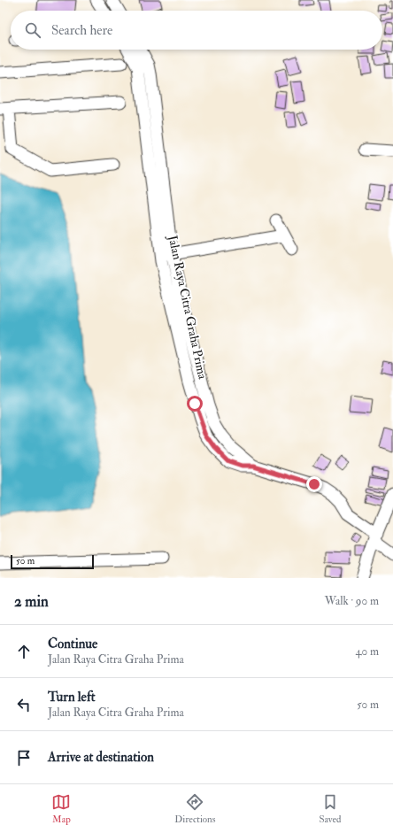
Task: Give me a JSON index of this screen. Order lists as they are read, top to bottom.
{
  "streets": {
    "street": ["Jalan Raya Citra Graha Prima"]
  },
  "scale_bar": "50 m",
  "page": {
    "search": "Search here",
    "scale": "50 m",
    "heading": ["2 min", "Walk · 90 m"],
    "list": [
      ["Continue", "Jalan Raya Citra Graha Prima", "40 m"],
      ["Turn left", "Jalan Raya Citra Graha Prima", "50 m"],
      "Arrive at destination"
    ],
    "nav": ["Map", "Directions", "Saved"]
  }
}
